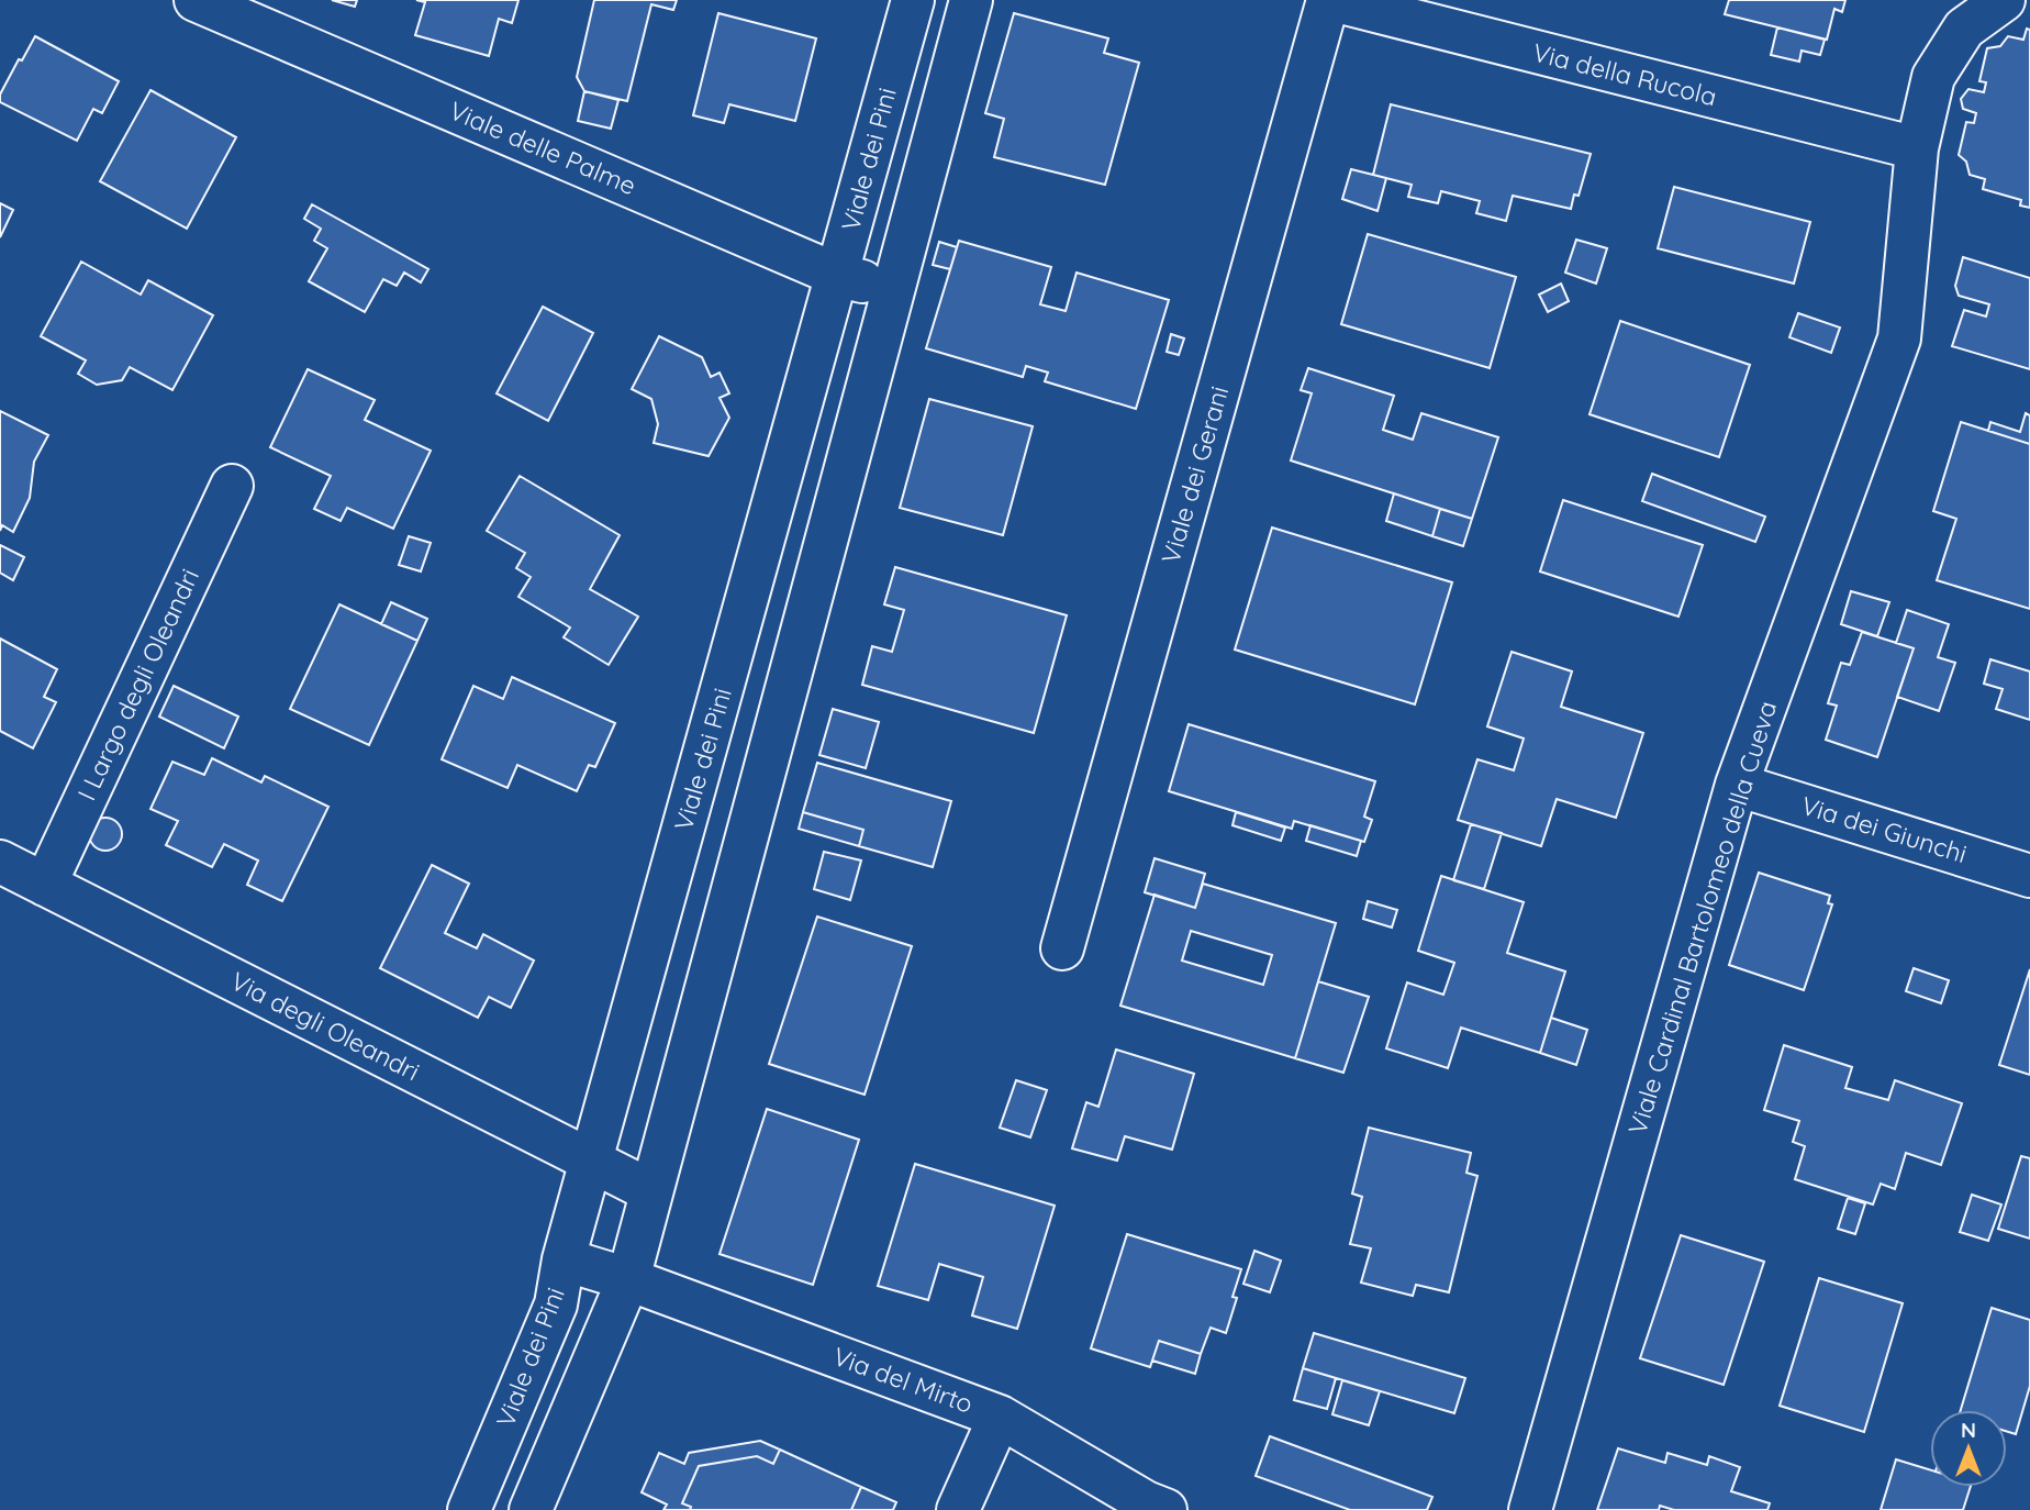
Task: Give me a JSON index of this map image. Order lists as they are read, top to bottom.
{
  "streets": {
    "street": [
      "Via della Rucola",
      "Viale delle Palme",
      "Viale dei Pini",
      "Viale dei Gerani",
      "I Largo degli Oleandri",
      "Via dei Giunchi",
      "Viale Cardinal Bartolomeo della Cueva",
      "Via degli Oleandri",
      "Via del Mirto"
    ]
  },
  "crossings": [
    ["Via della Rucola", "Viale dei Gerani"],
    ["Via della Rucola", "Viale Cardinal Bartolomeo della Cueva"],
    ["Viale delle Palme", "Viale dei Pini"],
    ["Viale dei Pini", "Via degli Oleandri"],
    ["Viale dei Pini", "Via del Mirto"],
    ["I Largo degli Oleandri", "Via degli Oleandri"],
    ["Via dei Giunchi", "Viale Cardinal Bartolomeo della Cueva"]
  ],
  "north": "top"
}
